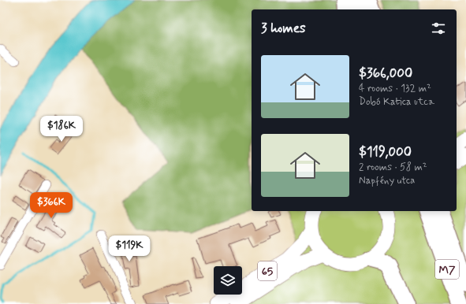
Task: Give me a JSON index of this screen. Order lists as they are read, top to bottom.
{
  "streets": {
    "highway": ["M7"],
    "main road": ["65"]
  },
  "page": {
    "heading": "3 homes",
    "list": [
      {
        "name": "$366,000",
        "note": "4 rooms · 132 m² · Dobó Katica utca"
      },
      {
        "name": "$119,000",
        "note": "2 rooms · 58 m² · Napfény utca"
      }
    ],
    "price": ["$186K", "$366K", "$119K"]
  }
}
